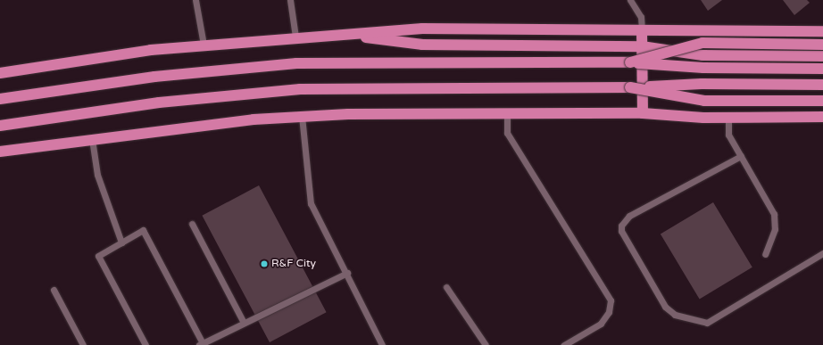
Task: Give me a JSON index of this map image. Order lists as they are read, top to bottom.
{
  "places": ["R&F City"]
}
